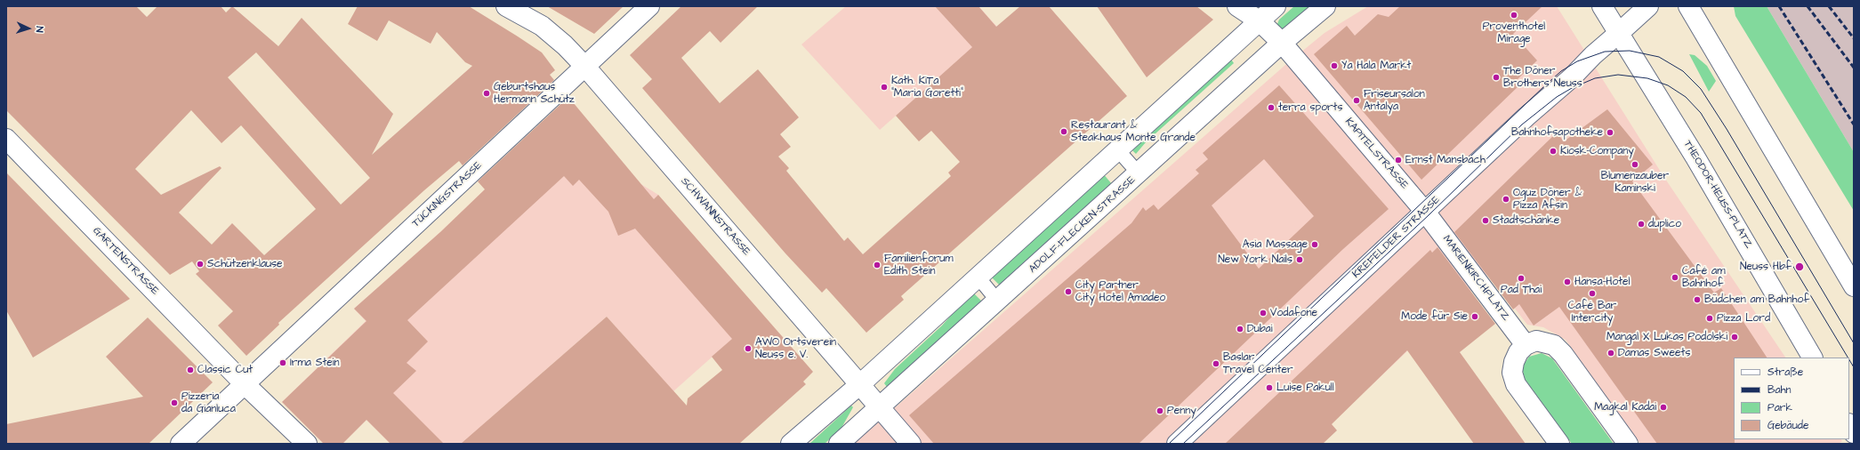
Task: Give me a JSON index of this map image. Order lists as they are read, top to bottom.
{
  "streets": {
    "street": [
      "KAPITELSTRASSE",
      "TÜCKINGSTRASSE",
      "THEODOR-HEUSS-PLATZ",
      "SCHWANNSTRASSE",
      "ADOLF-FLECKEN-STRASSE",
      "KREFELDER STRASSE",
      "GARTENSTRASSE",
      "MARIENKIRCHPLATZ"
    ]
  },
  "crossings": [
    ["KAPITELSTRASSE", "ADOLF-FLECKEN-STRASSE"],
    ["KAPITELSTRASSE", "KREFELDER STRASSE"],
    ["KAPITELSTRASSE", "MARIENKIRCHPLATZ"],
    ["TÜCKINGSTRASSE", "SCHWANNSTRASSE"],
    ["TÜCKINGSTRASSE", "GARTENSTRASSE"],
    ["THEODOR-HEUSS-PLATZ", "KREFELDER STRASSE"],
    ["SCHWANNSTRASSE", "ADOLF-FLECKEN-STRASSE"],
    ["KREFELDER STRASSE", "MARIENKIRCHPLATZ"]
  ],
  "places": [
    "Proventhotel Mirage",
    "Ya Hala Markt",
    "The Döner Brothers Neuss",
    "Kath. KiTa \"Maria Goretti\"",
    "Geburtshaus Hermann Schütz",
    "Friseursalon Antalya",
    "terra sports",
    "Restaurant & Steakhaus Monte Grande",
    "Bahnhofsapotheke",
    "Kiosk-Company",
    "Ernst Mansbach",
    "Blumenzauber Kaminski",
    "Oguz Döner & Pizza Afsin",
    "Stadtschänke",
    "duplico",
    "Asia Massage",
    "New York Nails",
    "Schützenklause",
    "Familienforum Edith Stein",
    "Neuss Hbf",
    "Café am Bahnhof",
    "Pad Thai",
    "Hansa-Hotel",
    "City Partner City Hotel Amadeo",
    "Café Bar Intercity",
    "Büdchen am Bahnhof",
    "Vodafone",
    "Mode für Sie",
    "Pizza Lord",
    "Dubai",
    "Mangal X Lukas Podolski",
    "AWO Ortsverein Neuss e. V.",
    "Damas Sweets",
    "Irma Stein",
    "Baslar Travel Center",
    "Classic Cut",
    "Luise Pakull",
    "Pizzeria da Gianluca",
    "Magkal Kadai",
    "Penny"
  ],
  "legend": [
    "Straße",
    "Bahn",
    "Park",
    "Gebäude"
  ],
  "north": "right"
}
